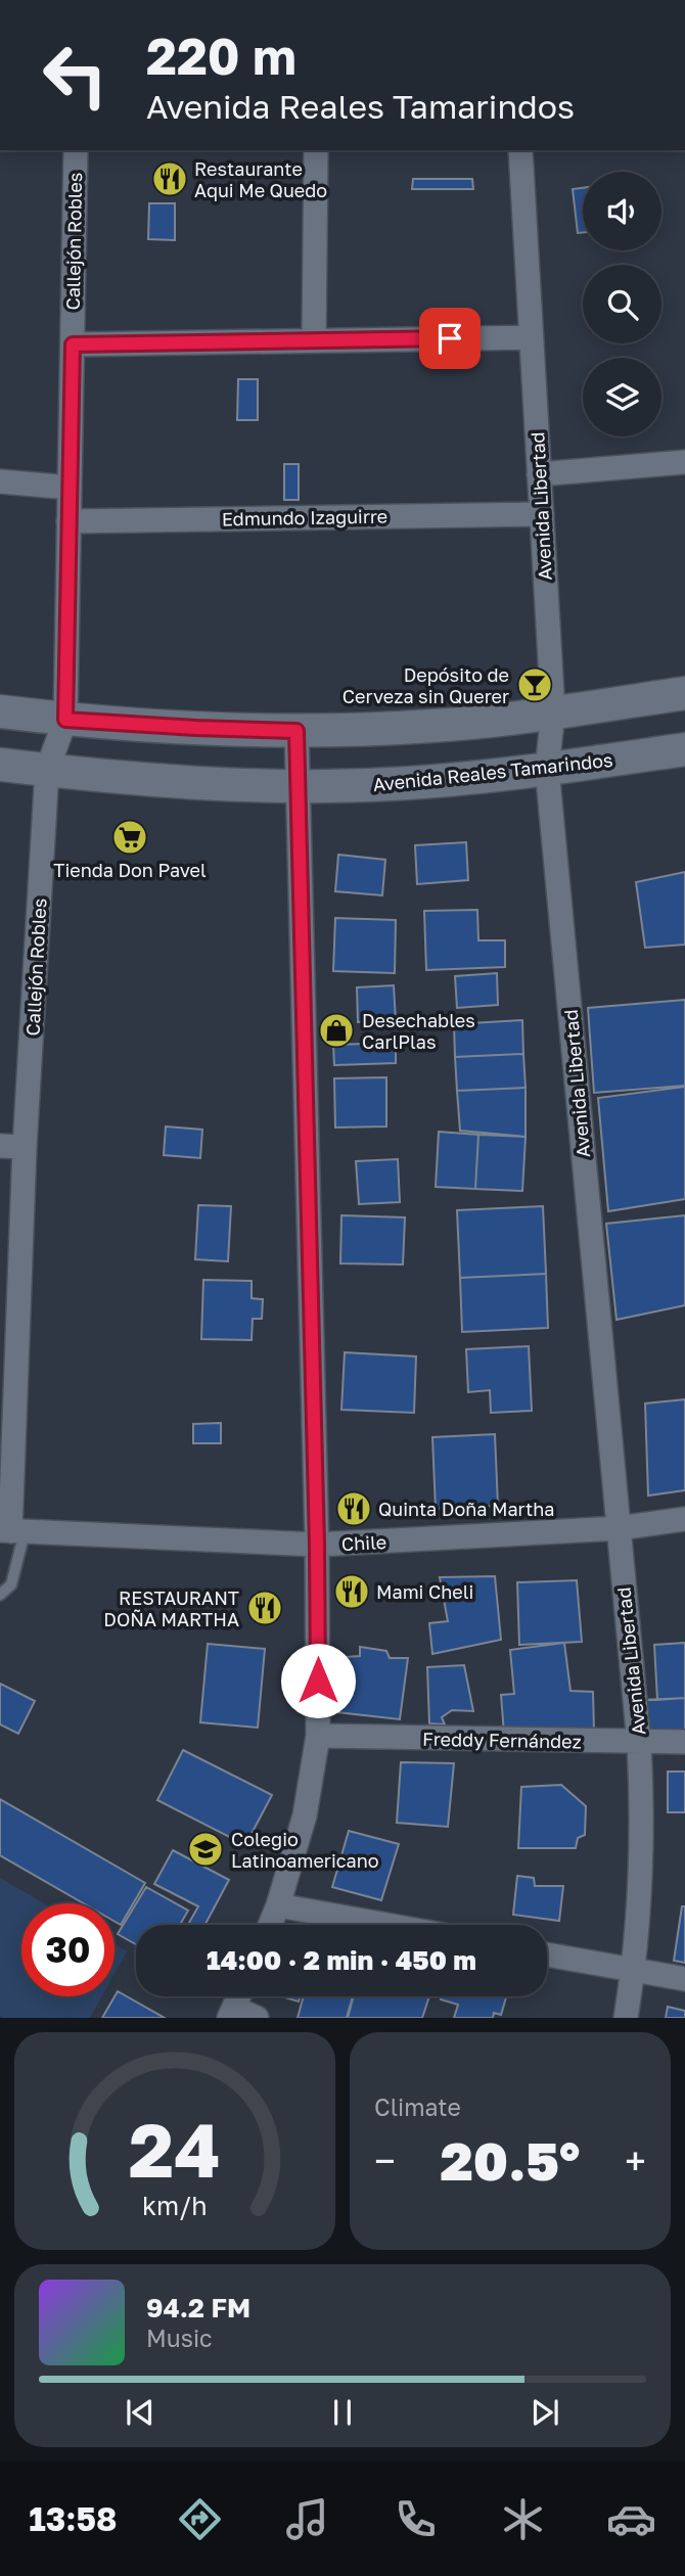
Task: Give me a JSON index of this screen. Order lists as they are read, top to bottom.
{
  "streets": {
    "main road": ["Avenida Reales Tamarindos"],
    "street": [
      "Callejón Robles",
      "Avenida Libertad",
      "Edmundo Izaguirre",
      "Chile",
      "Freddy Fernández"
    ]
  },
  "crossings": [
    ["Callejón Robles", "Edmundo Izaguirre"],
    ["Callejón Robles", "Avenida Reales Tamarindos"],
    ["Callejón Robles", "Chile"],
    ["Avenida Libertad", "Edmundo Izaguirre"],
    ["Avenida Libertad", "Avenida Reales Tamarindos"],
    ["Avenida Libertad", "Chile"],
    ["Avenida Libertad", "Freddy Fernández"]
  ],
  "places": {
    "restaurant": [
      "Restaurante Aqui Me Quedo",
      "Quinta Doña Martha",
      "Mami Cheli",
      "RESTAURANT DOÑA MARTHA"
    ],
    "bar": ["Depósito de Cerveza sin Querer"],
    "supermarket": ["Tienda Don Pavel"],
    "shop": ["Desechables CarlPlas"],
    "school or university": ["Colegio Latinoamericano"]
  },
  "page": {
    "turn": ["220 m", "Avenida Reales Tamarindos"],
    "limit": "30",
    "trip": "14:00 · 2 min · 450 m",
    "tile": "Climate",
    "heat": ["−", "20.5°", "+"],
    "song": ["94.2 FM", "Music"],
    "tabs": "13:58",
    "gauge": ["24", "km/h"]
  }
}
